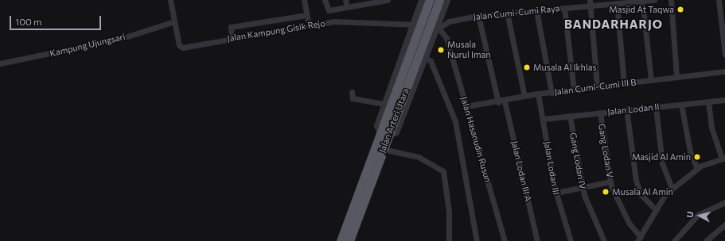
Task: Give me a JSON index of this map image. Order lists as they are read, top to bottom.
{
  "streets": {
    "highway": ["Jalan Arteri Utara"],
    "street": [
      "Jalan Cumi-Cumi Raya",
      "Jalan Kampung Gisik Rejo",
      "Kampung Ujungsari",
      "Jalan Cumi-Cumi III B",
      "Jalan Lodan II",
      "Jalan Hasanudin Rusun",
      "Gang Lodan V",
      "Gang Lodan IV",
      "Jalan Lodan III",
      "Jalan Lodan III A"
    ]
  },
  "crossings": [
    ["Jalan Cumi-Cumi Raya", "Jalan Kampung Gisik Rejo"],
    ["Jalan Cumi-Cumi Raya", "Jalan Arteri Utara"],
    ["Jalan Cumi-Cumi Raya", "Jalan Hasanudin Rusun"],
    ["Jalan Kampung Gisik Rejo", "Kampung Ujungsari"],
    ["Jalan Kampung Gisik Rejo", "Jalan Arteri Utara"],
    ["Jalan Kampung Gisik Rejo", "Jalan Hasanudin Rusun"],
    ["Jalan Cumi-Cumi III B", "Jalan Hasanudin Rusun"],
    ["Jalan Cumi-Cumi III B", "Jalan Lodan III"],
    ["Jalan Cumi-Cumi III B", "Jalan Lodan III A"],
    ["Jalan Lodan II", "Gang Lodan V"],
    ["Jalan Lodan II", "Gang Lodan IV"],
    ["Jalan Lodan II", "Jalan Lodan III"],
    ["Jalan Arteri Utara", "Jalan Hasanudin Rusun"]
  ],
  "districts": ["BANDARHARJO"],
  "places": [
    "Masjid At Taqwa",
    "Musala Nurul Iman",
    "Musala Al Ikhlas",
    "Masjid Al Amin",
    "Musala Al Amin"
  ],
  "scale_bar": "100 m",
  "north": "left"
}
